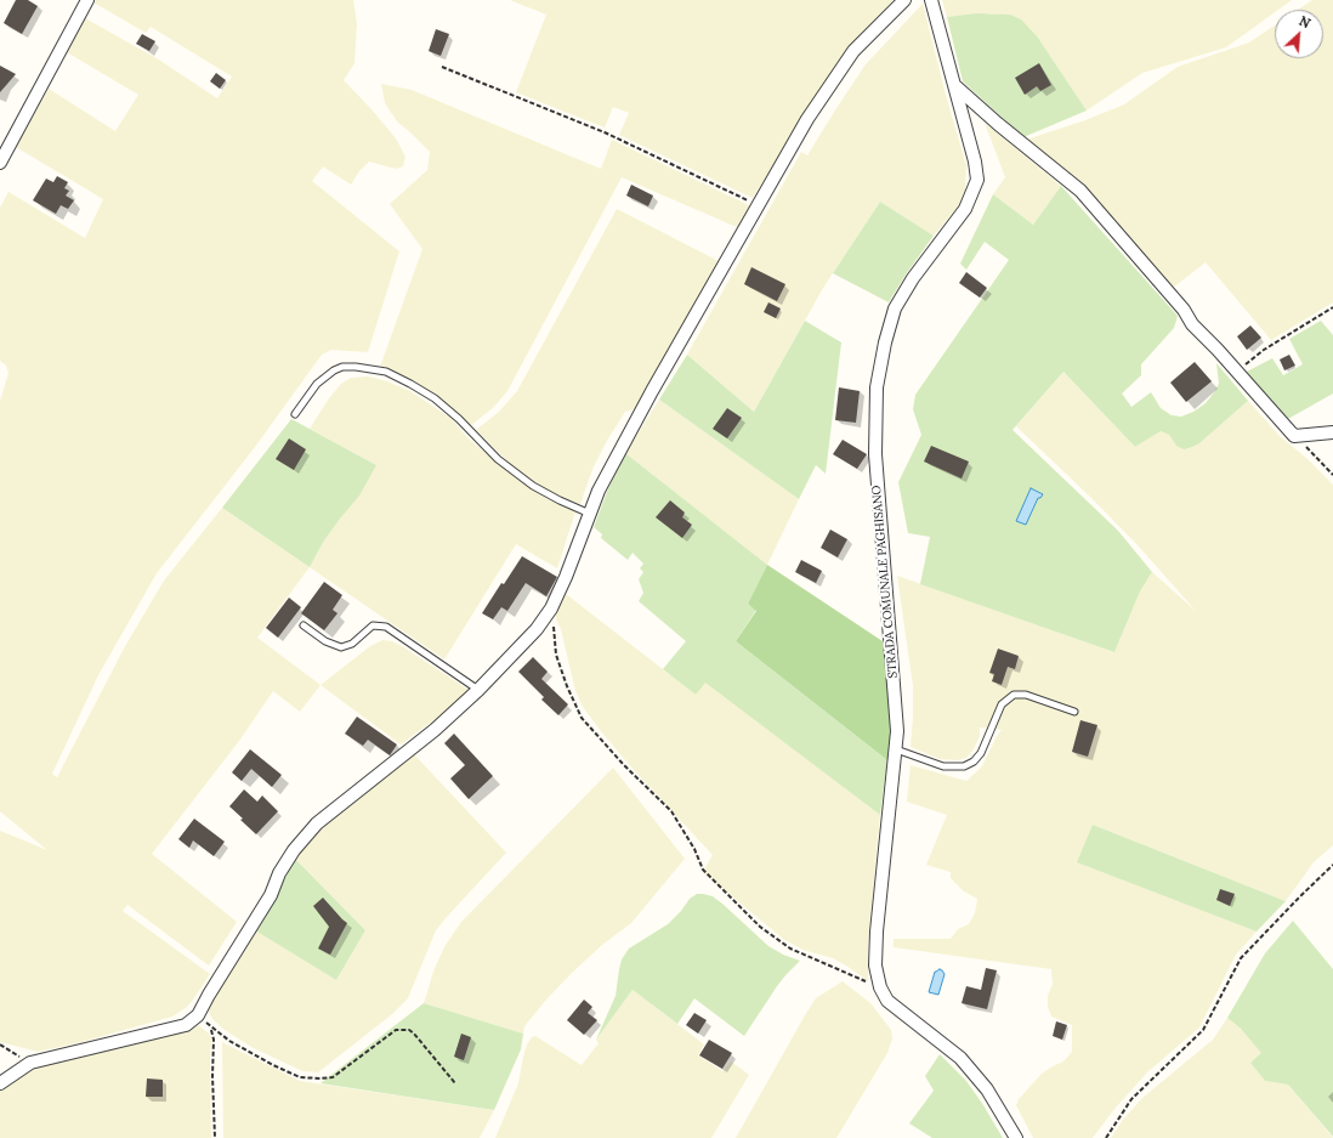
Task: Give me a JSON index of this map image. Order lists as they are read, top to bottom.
{
  "streets": {
    "street": ["STRADA COMUNALE PAGHISANO"]
  },
  "north": "top right"
}
